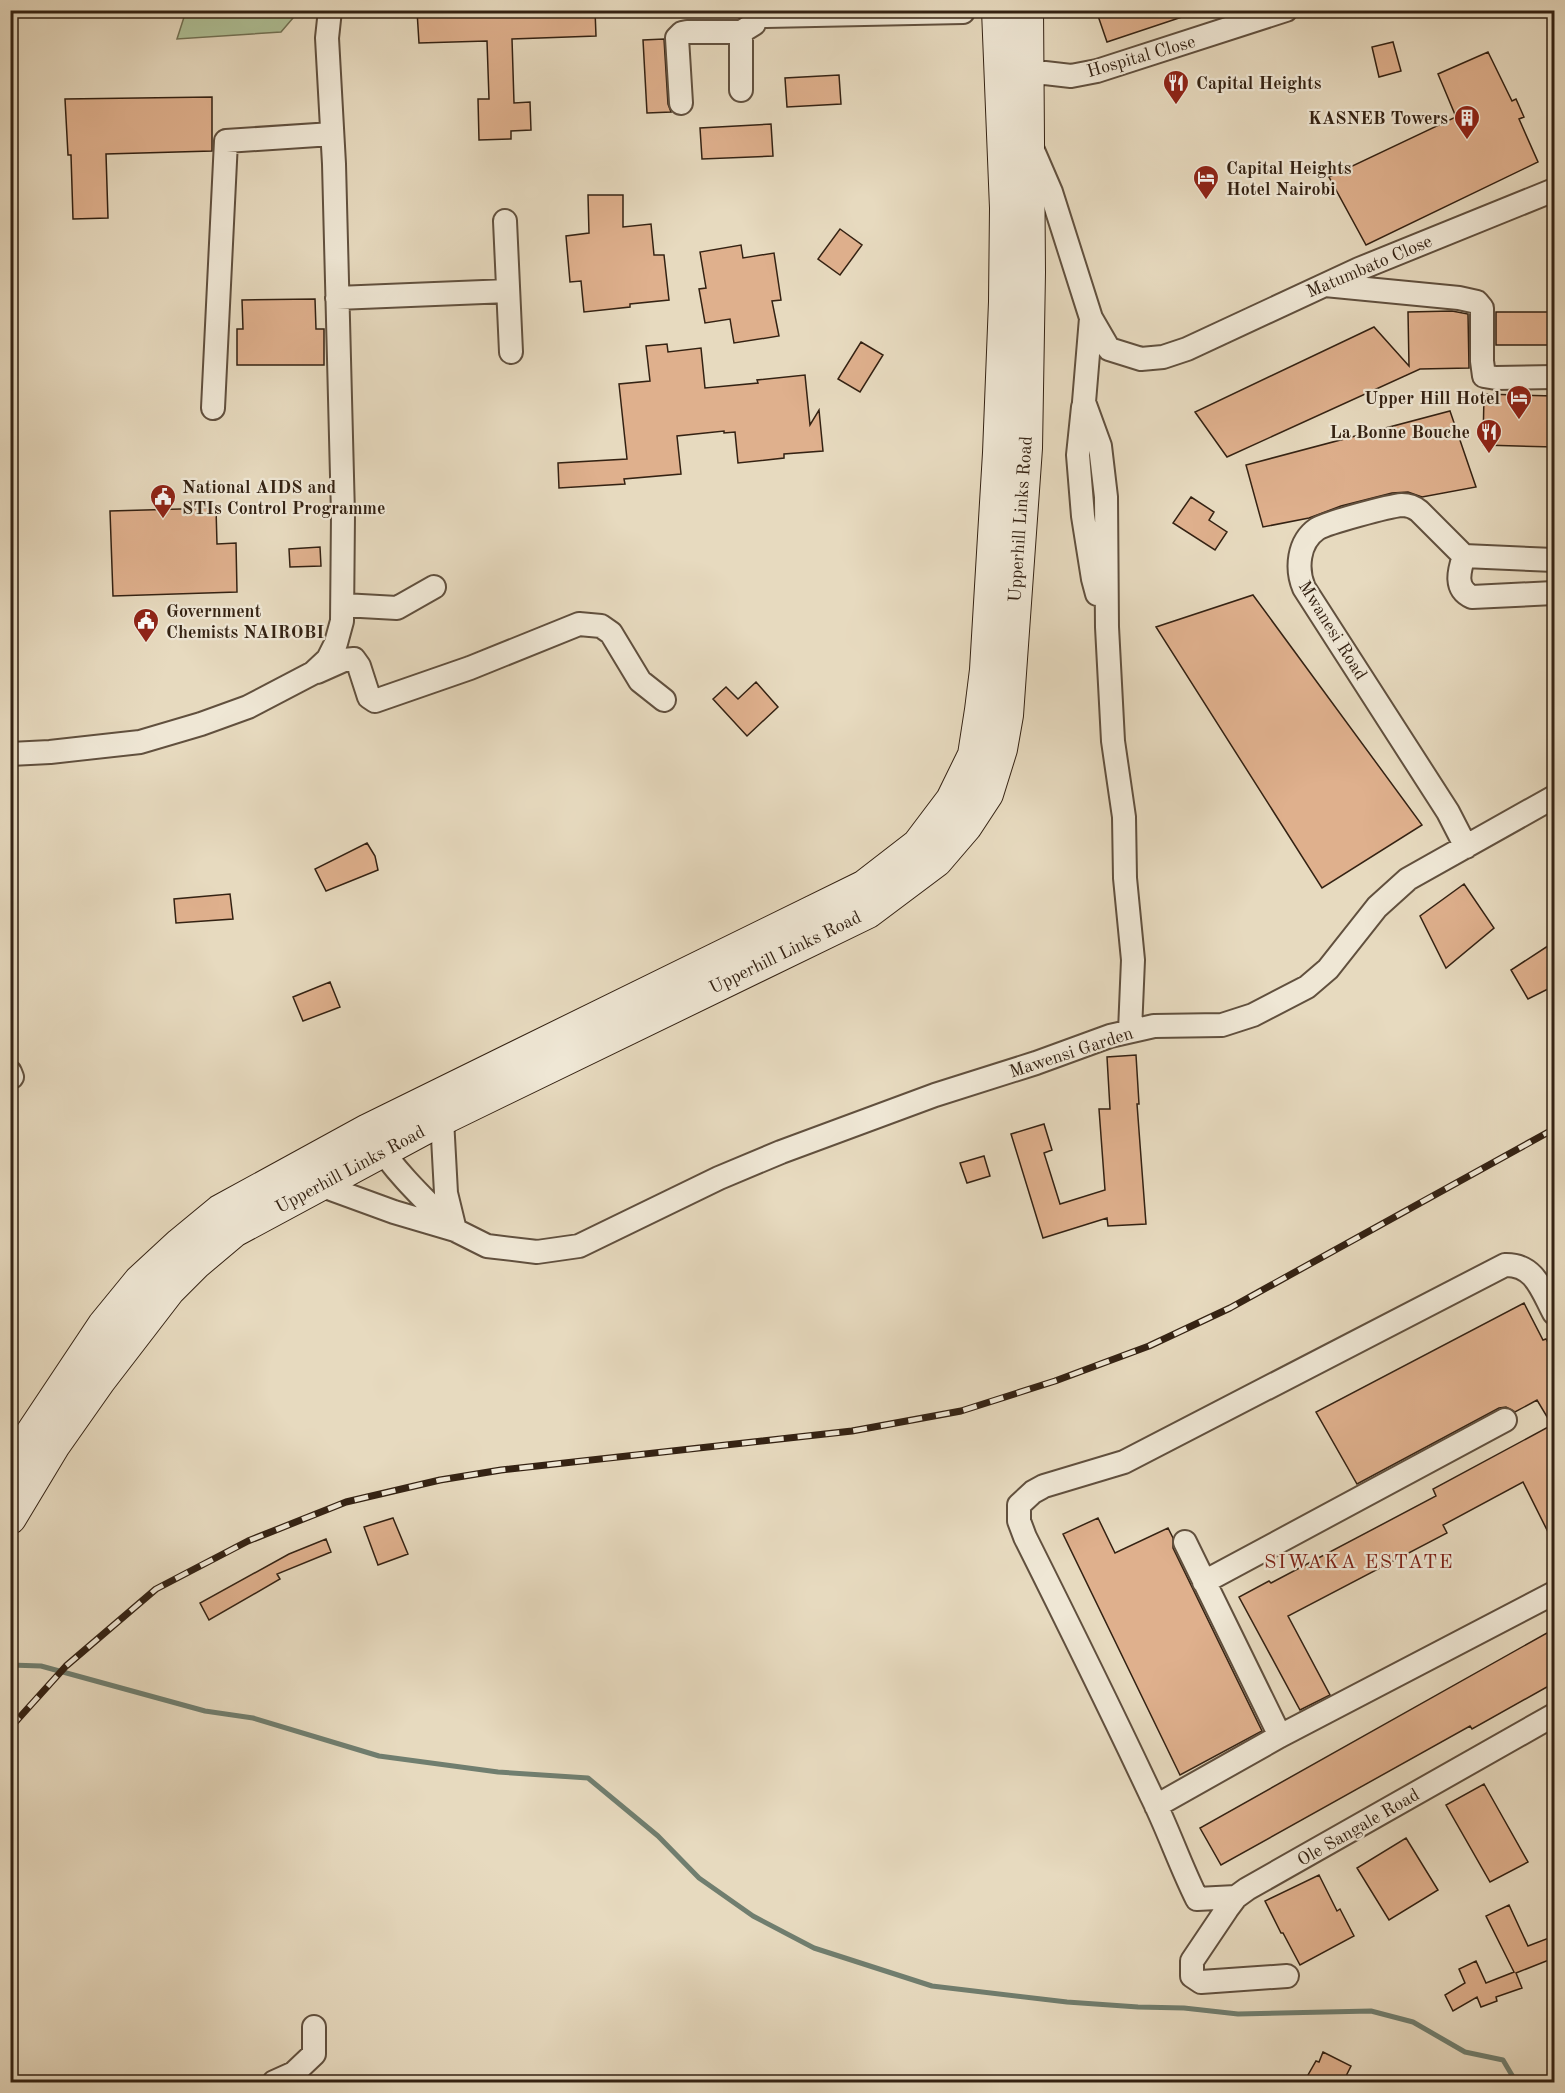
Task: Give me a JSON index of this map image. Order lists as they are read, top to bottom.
{
  "streets": {
    "street": [
      "Hospital Close",
      "Matumbato Close",
      "Upperhill Links Road",
      "Mwanesi Road",
      "Mawensi Garden",
      "Ole Sangale Road"
    ]
  },
  "crossings": [
    ["Hospital Close", "Upperhill Links Road"],
    ["Mwanesi Road", "Mawensi Garden"]
  ],
  "districts": ["SIWAKA ESTATE"],
  "places": {
    "restaurant": ["Capital Heights", "La Bonne Bouche"],
    "building": ["KASNEB Towers"],
    "hotel": ["Capital Heights Hotel Nairobi", "Upper Hill Hotel"],
    "public building": ["National AIDS and STIs Control Programme", "Government Chemists NAIROBI"]
  }
}
